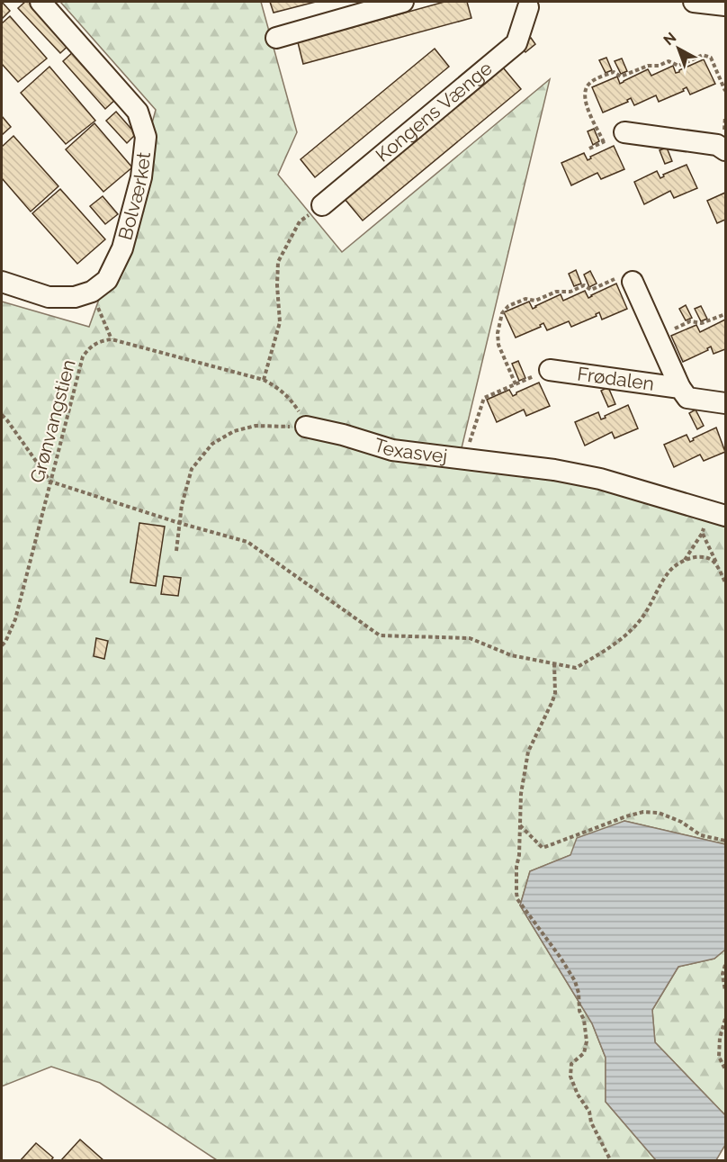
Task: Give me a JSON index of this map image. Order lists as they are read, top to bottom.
{
  "streets": {
    "street": [
      "Kongens Vænge",
      "Bolværket",
      "Frødalen",
      "Texasvej"
    ],
    "path": ["Grønvangstien"]
  },
  "north": "top left"
}
